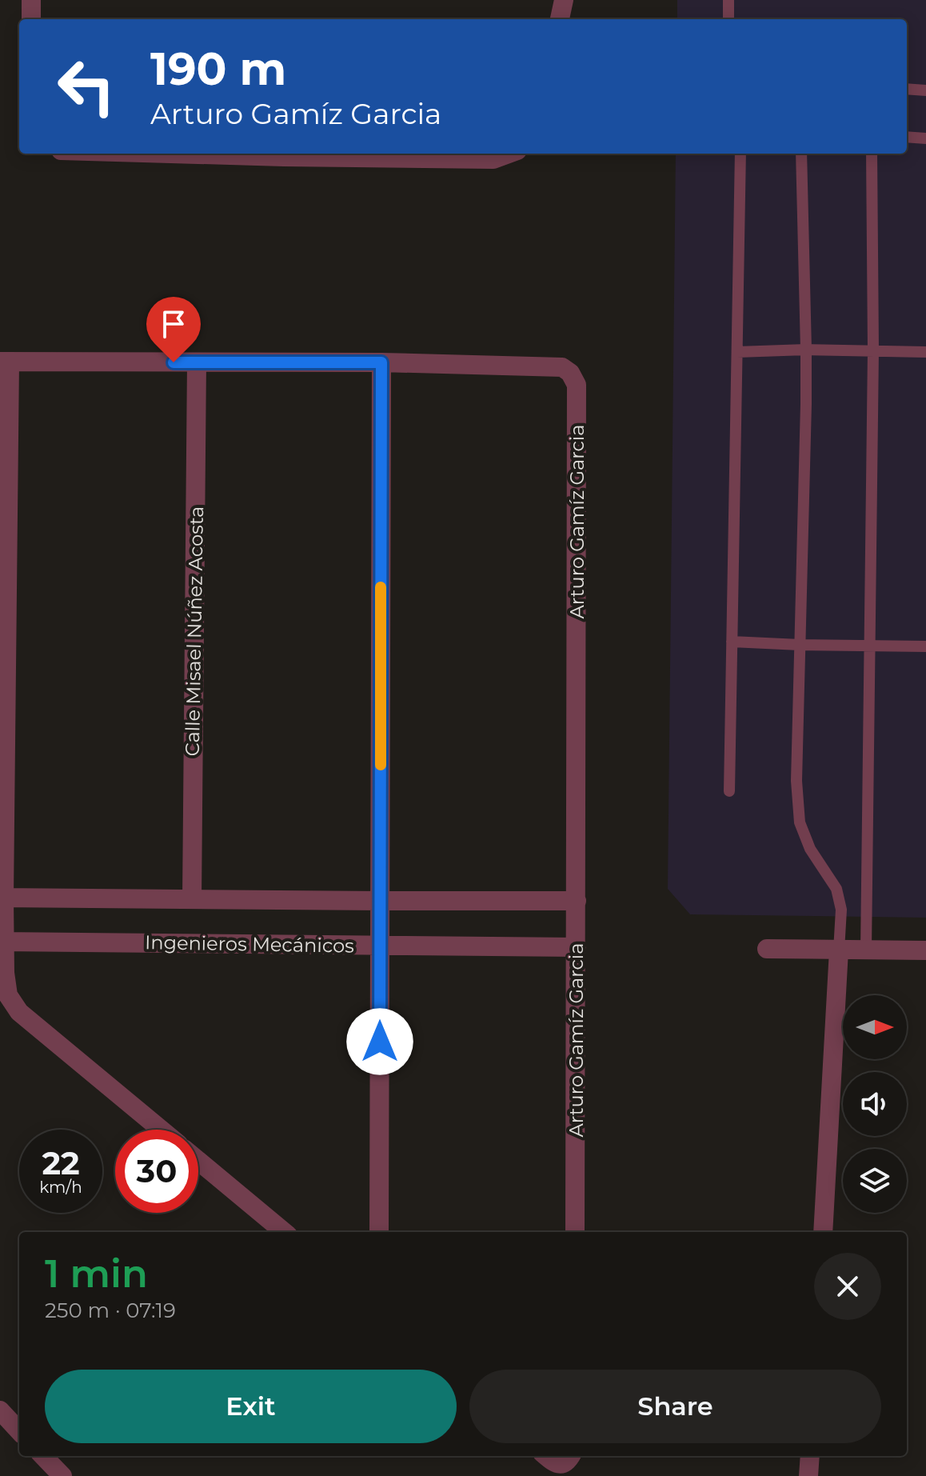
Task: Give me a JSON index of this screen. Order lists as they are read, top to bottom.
{
  "streets": {
    "street": ["Arturo Gamíz Garcia", "Calle Misael Núñez Acosta", "Ingenieros Mecánicos"]
  },
  "crossings": [
    ["Arturo Gamíz Garcia", "Calle Misael Núñez Acosta"],
    ["Arturo Gamíz Garcia", "Ingenieros Mecánicos"]
  ],
  "north": "right",
  "page": {
    "turn": ["190 m", "Arturo Gamíz Garcia"],
    "speed": "22 km/h",
    "limit": "30",
    "heading": ["1 min", "250 m · 07:19"],
    "buttons": ["Exit", "Share"]
  }
}
